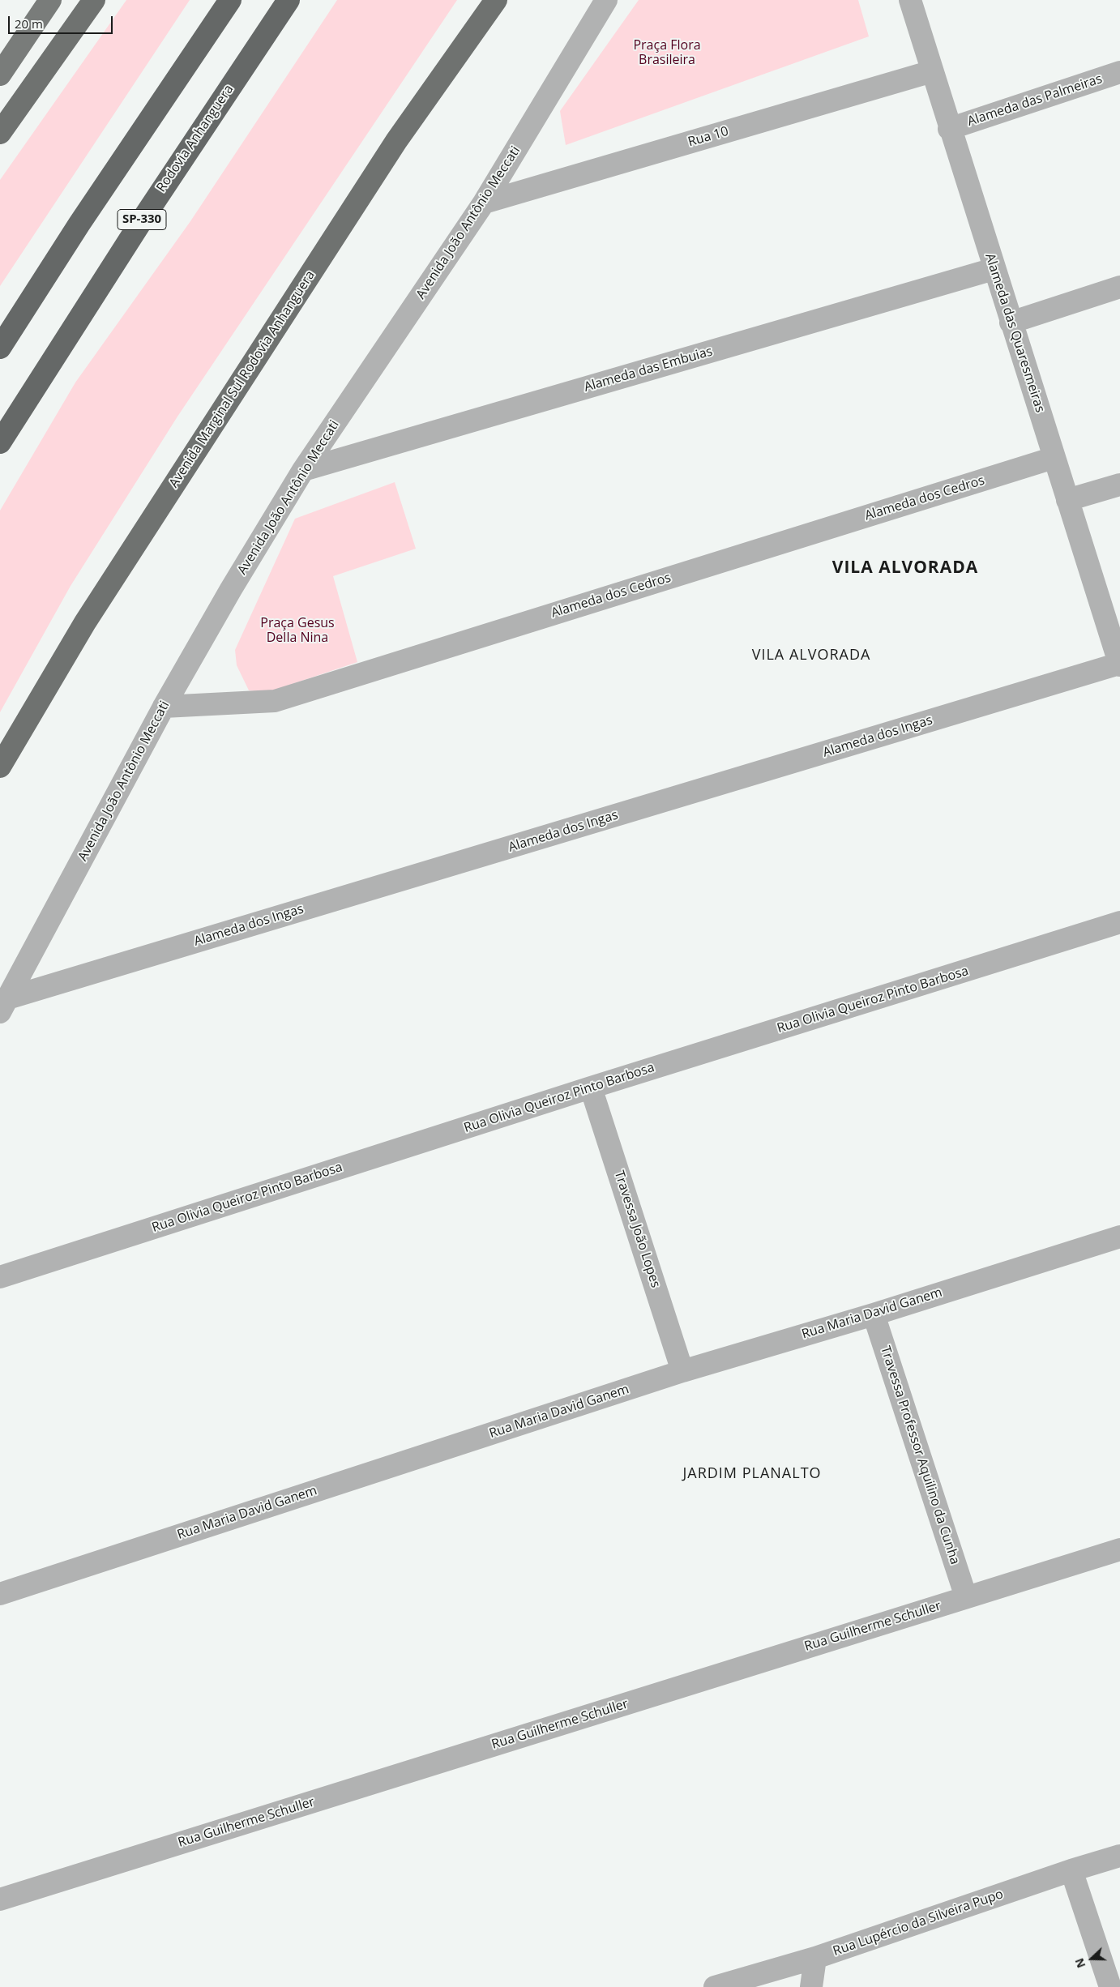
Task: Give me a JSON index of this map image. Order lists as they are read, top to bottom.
{
  "streets": {
    "highway": ["Rodovia Anhanguera", "SP-330", "Avenida Marginal Sul Rodovia Anhanguera"],
    "street": [
      "Alameda das Palmeiras",
      "Rua 10",
      "Avenida João Antônio Meccati",
      "Alameda das Quaresmeiras",
      "Alameda das Embuias",
      "Alameda dos Cedros",
      "Alameda dos Ingas",
      "Rua Olivia Queiroz Pinto Barbosa",
      "Travessa João Lopes",
      "Rua Maria David Ganem",
      "Travessa Professor Aquilino da Cunha",
      "Rua Guilherme Schuller",
      "Rua Lupércio da Silveira Pupo"
    ]
  },
  "crossings": [
    ["Alameda das Palmeiras", "Alameda das Quaresmeiras"],
    ["Rua 10", "Avenida João Antônio Meccati"],
    ["Rua 10", "Alameda das Quaresmeiras"],
    ["Avenida João Antônio Meccati", "Alameda das Embuias"],
    ["Avenida João Antônio Meccati", "Alameda dos Cedros"],
    ["Avenida João Antônio Meccati", "Alameda dos Ingas"],
    ["Alameda das Quaresmeiras", "Alameda das Embuias"],
    ["Alameda das Quaresmeiras", "Alameda dos Cedros"],
    ["Alameda das Quaresmeiras", "Alameda dos Ingas"],
    ["Rua Olivia Queiroz Pinto Barbosa", "Travessa João Lopes"],
    ["Travessa João Lopes", "Rua Maria David Ganem"],
    ["Rua Maria David Ganem", "Travessa Professor Aquilino da Cunha"],
    ["Travessa Professor Aquilino da Cunha", "Rua Guilherme Schuller"]
  ],
  "districts": ["VILA ALVORADA", "VILA ALVORADA", "JARDIM PLANALTO"],
  "parks": ["Praça Flora Brasileira", "Praça Gesus Della Nina"],
  "scale_bar": "20 m",
  "north": "left"
}
